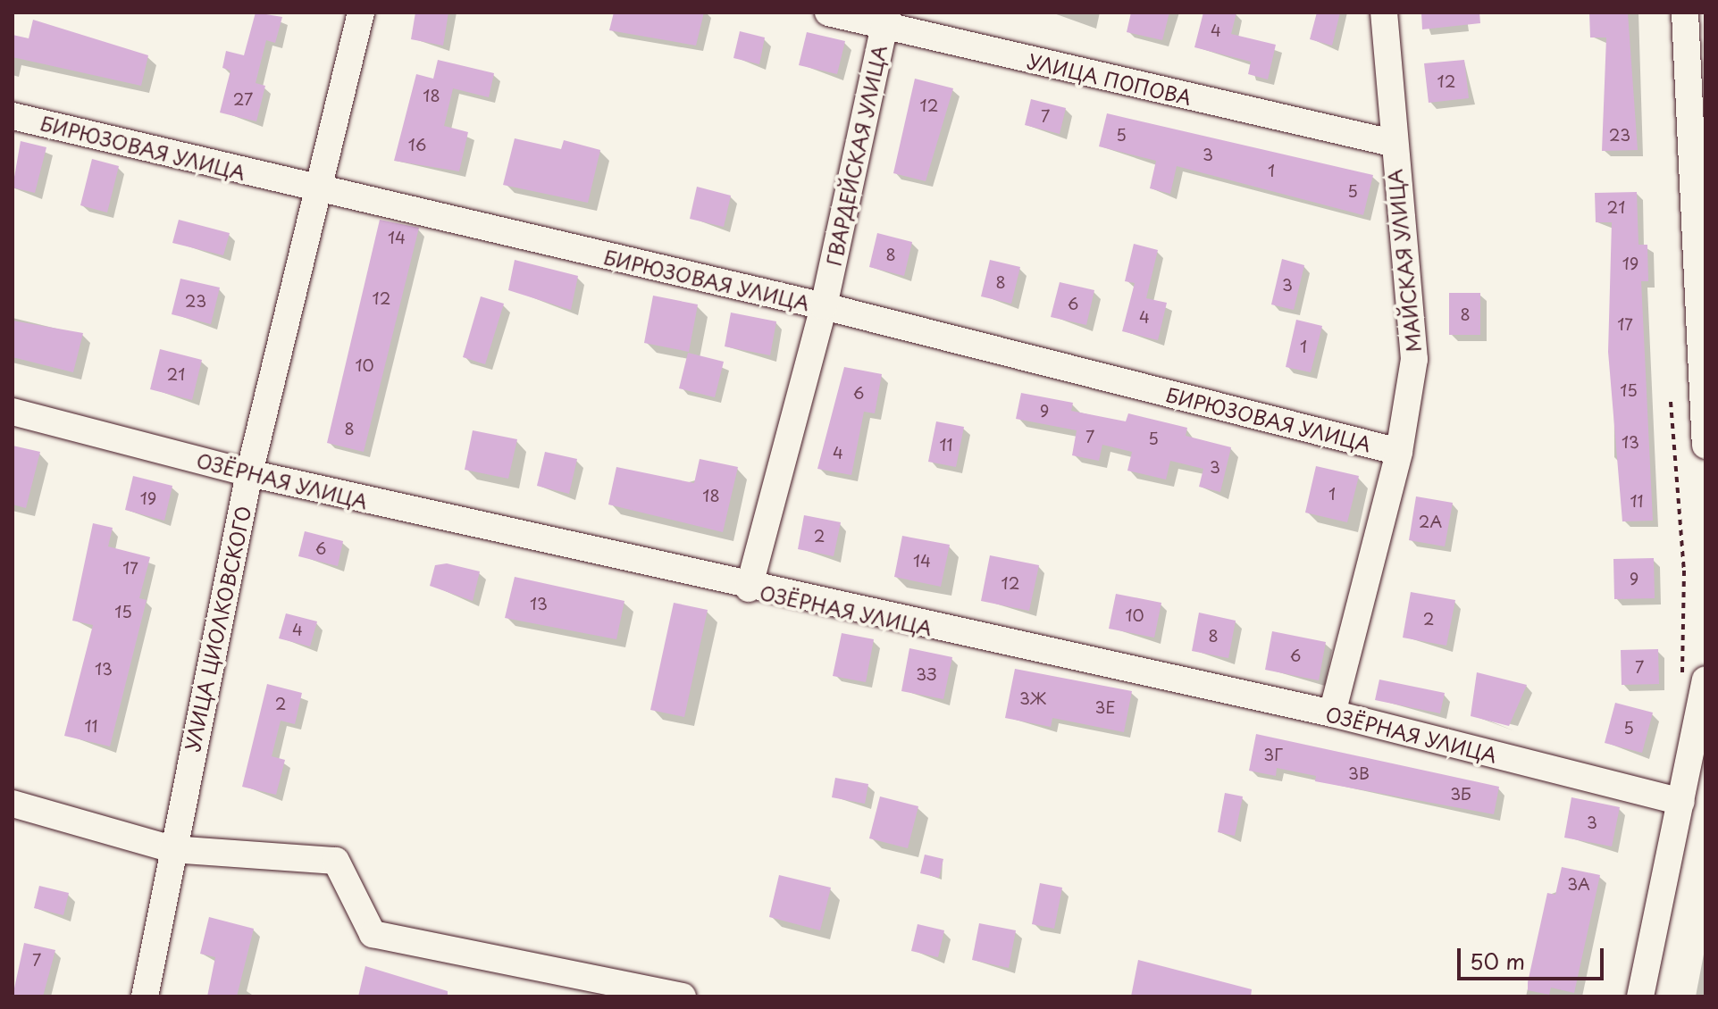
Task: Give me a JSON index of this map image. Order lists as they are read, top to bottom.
{
  "streets": {
    "street": [
      "УЛИЦА ПОПОВА",
      "БИРЮЗОВАЯ УЛИЦА",
      "ГВАРДЕЙСКАЯ УЛИЦА",
      "МАЙСКАЯ УЛИЦА",
      "ОЗЁРНАЯ УЛИЦА",
      "УЛИЦА ЦИОЛКОВСКОГО"
    ]
  },
  "crossings": [
    ["УЛИЦА ПОПОВА", "ГВАРДЕЙСКАЯ УЛИЦА"],
    ["УЛИЦА ПОПОВА", "МАЙСКАЯ УЛИЦА"],
    ["БИРЮЗОВАЯ УЛИЦА", "ГВАРДЕЙСКАЯ УЛИЦА"],
    ["БИРЮЗОВАЯ УЛИЦА", "МАЙСКАЯ УЛИЦА"],
    ["БИРЮЗОВАЯ УЛИЦА", "УЛИЦА ЦИОЛКОВСКОГО"],
    ["ГВАРДЕЙСКАЯ УЛИЦА", "ОЗЁРНАЯ УЛИЦА"],
    ["МАЙСКАЯ УЛИЦА", "ОЗЁРНАЯ УЛИЦА"],
    ["ОЗЁРНАЯ УЛИЦА", "УЛИЦА ЦИОЛКОВСКОГО"]
  ],
  "house_numbers": [
    "4",
    "12",
    "18",
    "27",
    "12",
    "7",
    "5",
    "23",
    "16",
    "3",
    "1",
    "5",
    "21",
    "14",
    "8",
    "19",
    "8",
    "3",
    "12",
    "23",
    "6",
    "8",
    "4",
    "17",
    "1",
    "10",
    "21",
    "15",
    "6",
    "9",
    "8",
    "7",
    "5",
    "13",
    "11",
    "4",
    "3",
    "1",
    "18",
    "19",
    "11",
    "2А",
    "2",
    "6",
    "14",
    "17",
    "9",
    "12",
    "13",
    "15",
    "10",
    "2",
    "4",
    "8",
    "6",
    "7",
    "13",
    "3З",
    "3Ж",
    "2",
    "3Е",
    "11",
    "5",
    "3Г",
    "3В",
    "3Б",
    "3",
    "3А",
    "7"
  ],
  "scale_bar": "50 m"
}
